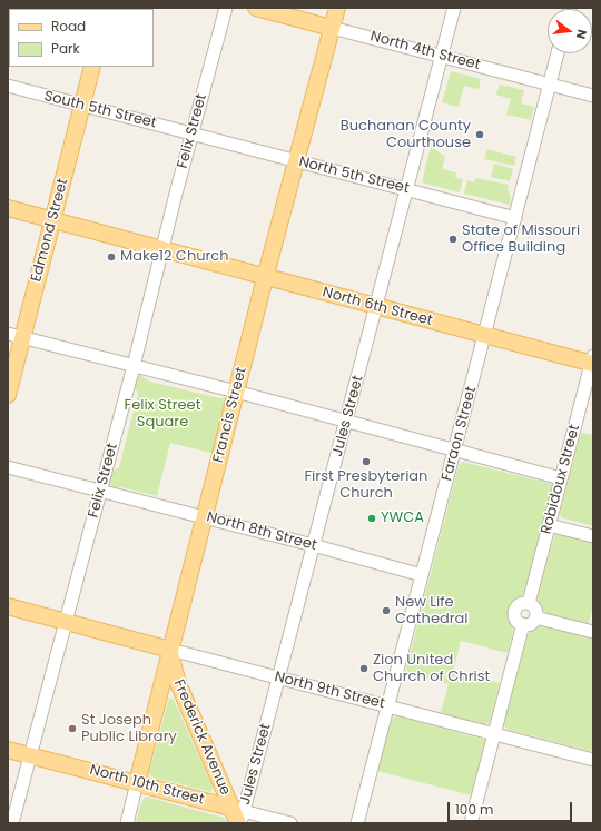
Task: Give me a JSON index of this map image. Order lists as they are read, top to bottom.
{
  "streets": {
    "main road": [
      "North 4th Street",
      "Edmond Street",
      "North 6th Street",
      "Francis Street",
      "North 9th Street",
      "Frederick Avenue",
      "North 10th Street"
    ],
    "street": [
      "South 5th Street",
      "Felix Street",
      "North 5th Street",
      "Jules Street",
      "Faraon Street",
      "Robidoux Street",
      "North 8th Street"
    ]
  },
  "crossings": [
    ["North 4th Street", "Francis Street"],
    ["North 4th Street", "Jules Street"],
    ["North 4th Street", "Faraon Street"],
    ["South 5th Street", "Felix Street"],
    ["South 5th Street", "North 5th Street"],
    ["South 5th Street", "Edmond Street"],
    ["Felix Street", "North 5th Street"],
    ["Felix Street", "North 6th Street"],
    ["Felix Street", "North 8th Street"],
    ["Felix Street", "North 9th Street"],
    ["Felix Street", "North 10th Street"],
    ["North 5th Street", "Francis Street"],
    ["North 5th Street", "Jules Street"],
    ["North 5th Street", "Faraon Street"],
    ["Edmond Street", "North 6th Street"],
    ["North 6th Street", "Francis Street"],
    ["North 6th Street", "Jules Street"],
    ["North 6th Street", "Faraon Street"],
    ["North 6th Street", "Robidoux Street"],
    ["Francis Street", "North 8th Street"],
    ["Francis Street", "North 9th Street"],
    ["Francis Street", "Frederick Avenue"],
    ["Francis Street", "North 10th Street"],
    ["Jules Street", "North 8th Street"],
    ["Jules Street", "North 9th Street"],
    ["Jules Street", "Frederick Avenue"],
    ["Jules Street", "North 10th Street"],
    ["Faraon Street", "North 8th Street"],
    ["Faraon Street", "North 9th Street"],
    ["North 9th Street", "Frederick Avenue"],
    ["Frederick Avenue", "North 10th Street"]
  ],
  "parks": ["Felix Street Square"],
  "places": [
    "Buchanan County Courthouse",
    "State of Missouri Office Building",
    "Make12 Church",
    "First Presbyterian Church",
    "YWCA",
    "New Life Cathedral",
    "Zion United Church of Christ",
    "St Joseph Public Library"
  ],
  "legend": ["Road", "Park"],
  "scale_bar": "100 m",
  "north": "right"
}
